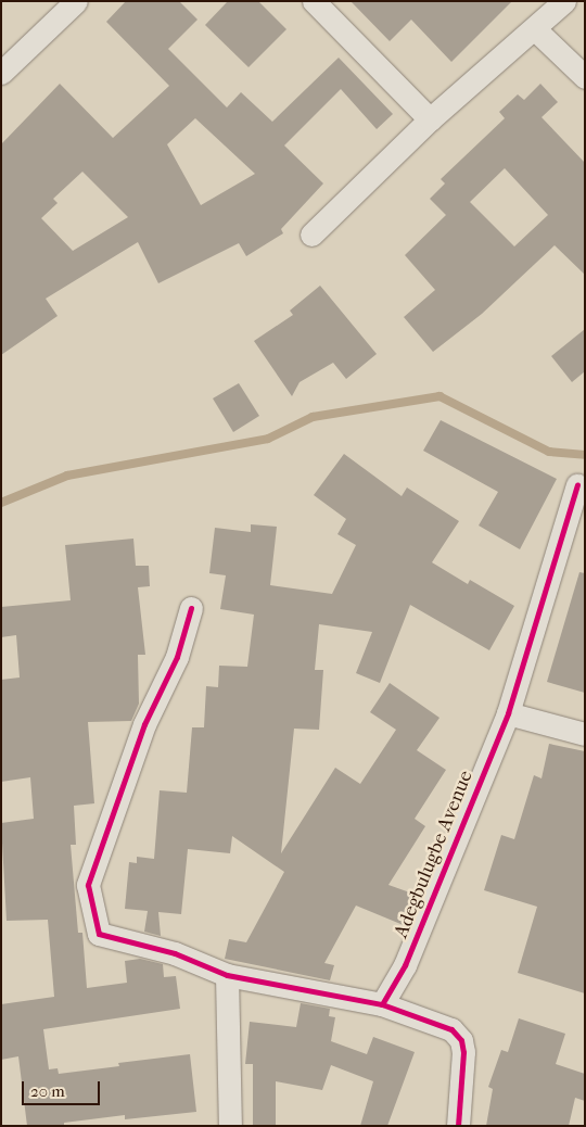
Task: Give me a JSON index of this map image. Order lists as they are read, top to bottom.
{
  "streets": {
    "street": ["Adegbulugbe Avenue"]
  },
  "scale_bar": "20 m"
}
